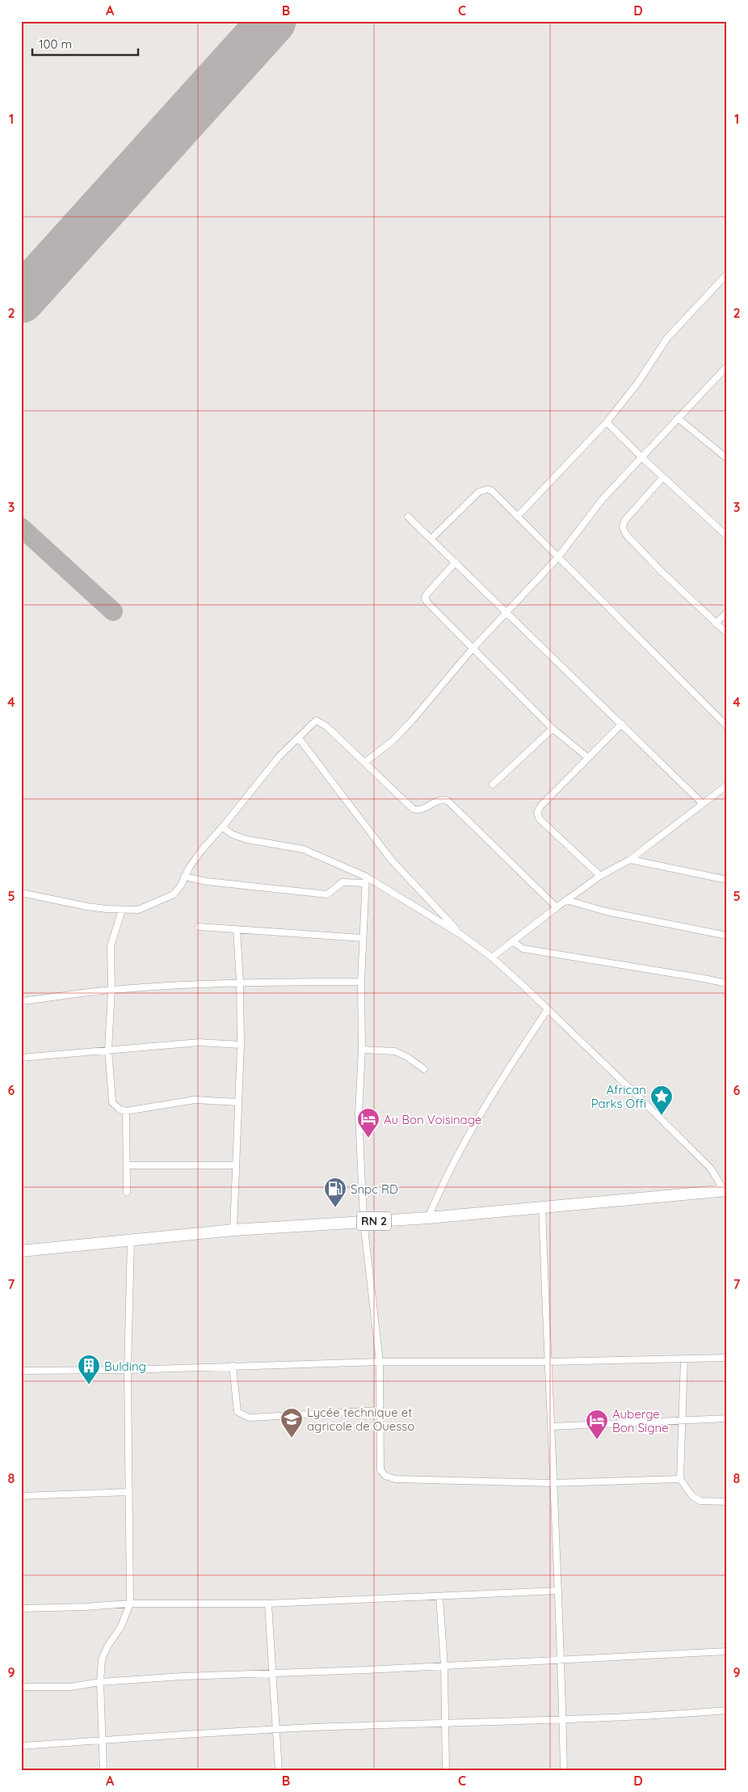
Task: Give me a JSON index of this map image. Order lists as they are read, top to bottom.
{
  "streets": {
    "highway": ["RN 2"]
  },
  "places": {
    "place": ["African Parks Offi"],
    "hotel": ["Au Bon Voisinage", "Auberge Bon Signe"],
    "fuel station": ["Snpc RD"],
    "building": ["Bulding"],
    "school or university": ["Lycée technique et agricole de Ouesso"]
  },
  "scale_bar": "100 m",
  "grid": {
    "columns": [
      "A",
      "B",
      "C",
      "D"
    ],
    "rows": [
      "1",
      "2",
      "3",
      "4",
      "5",
      "6",
      "7",
      "8",
      "9"
    ]
  }
}
